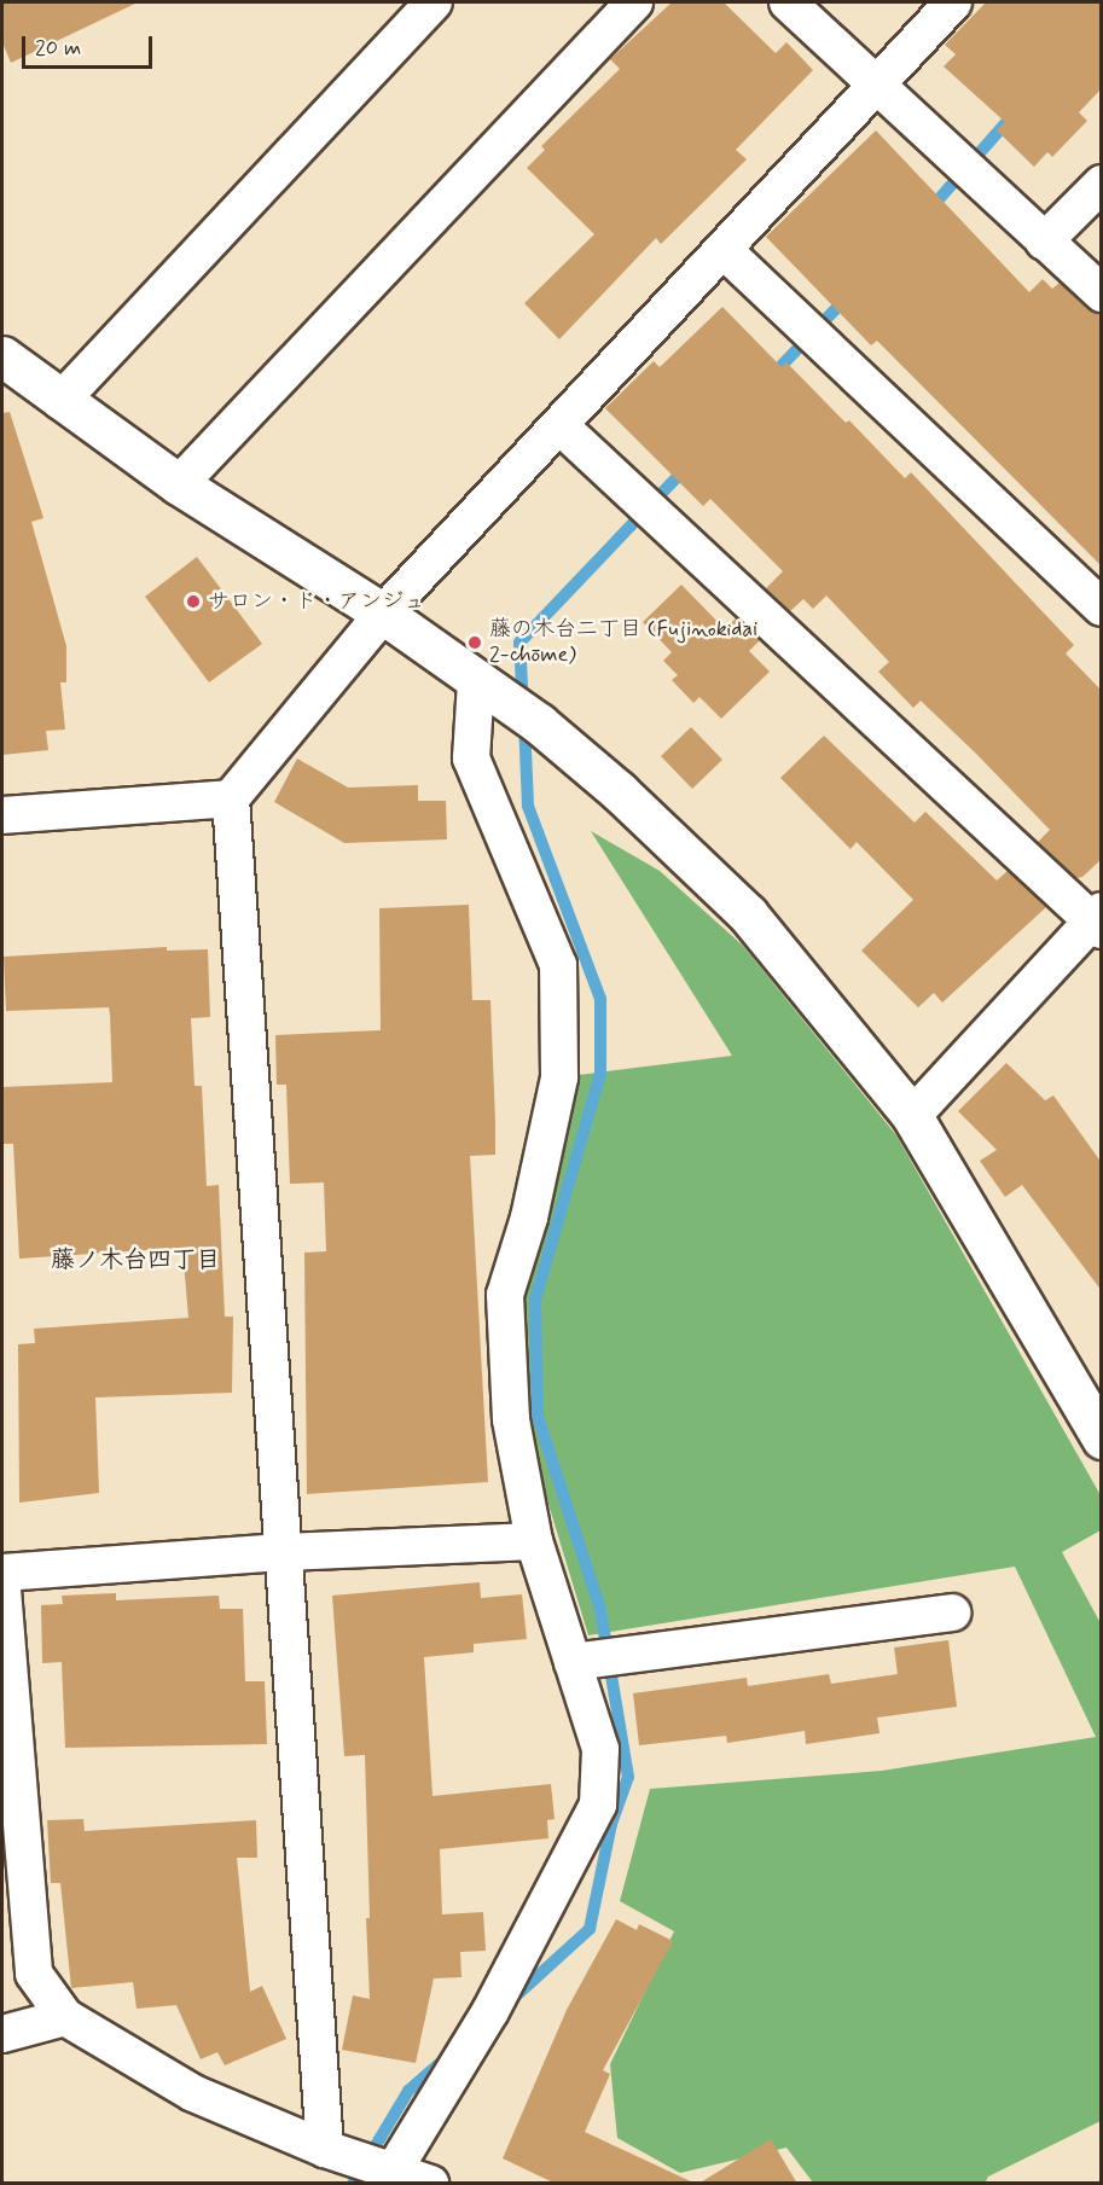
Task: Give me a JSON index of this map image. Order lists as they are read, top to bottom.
{
  "districts": ["藤ノ木台四丁目"],
  "places": ["サロン・ド・アンジュ", "藤の木台二丁目 (Fujinokidai 2-chōme)"],
  "scale_bar": "20 m"
}
